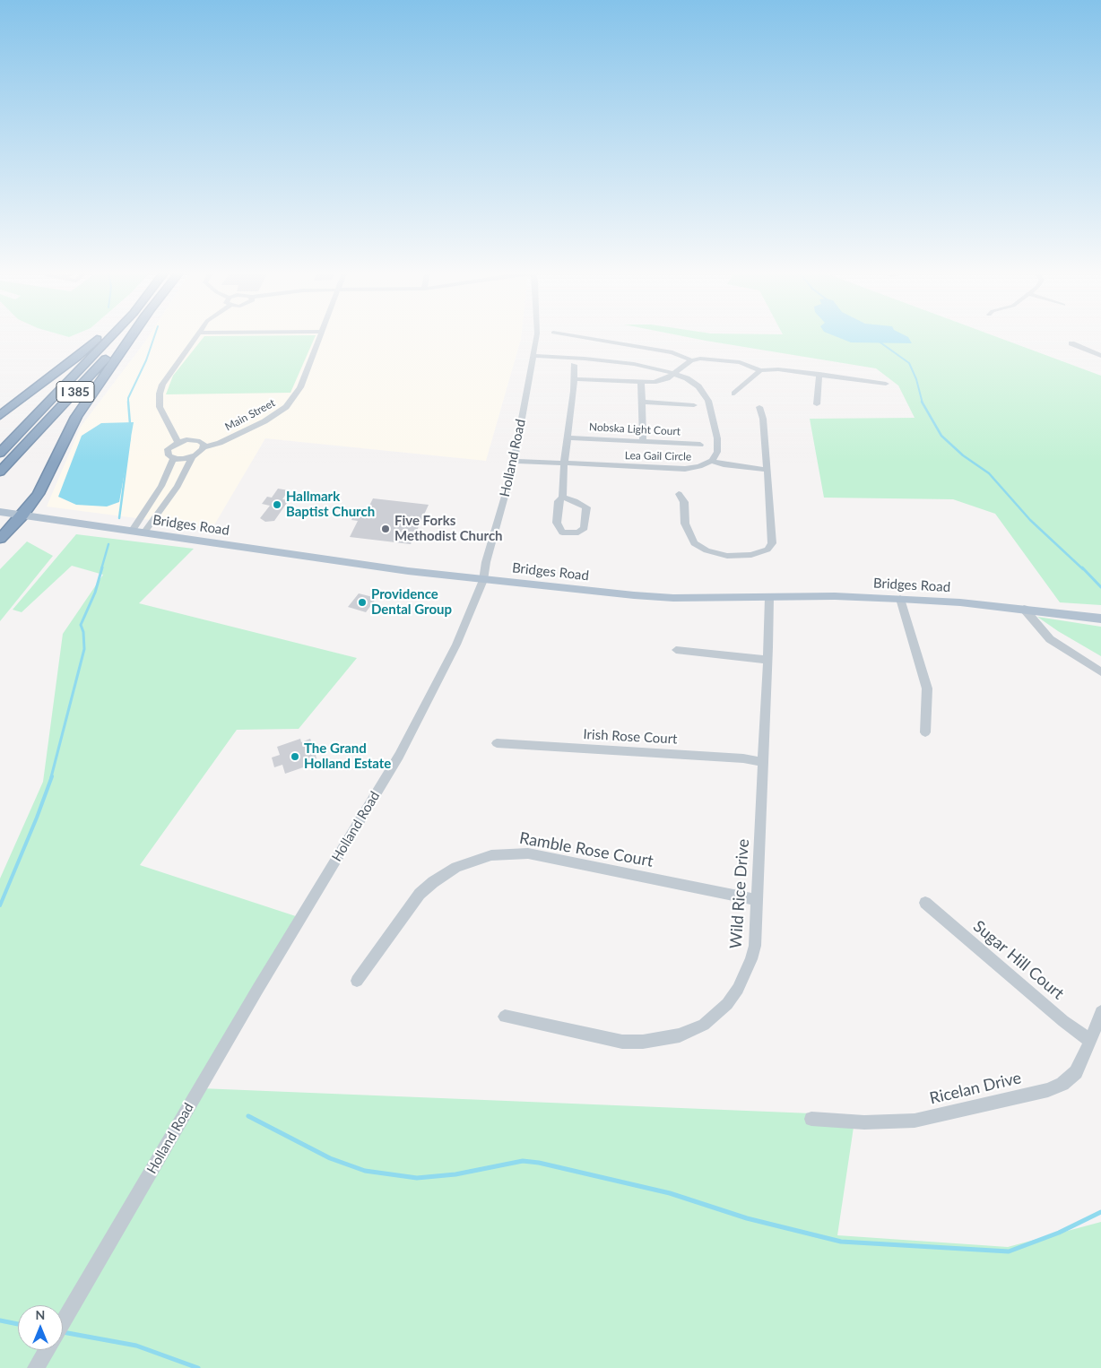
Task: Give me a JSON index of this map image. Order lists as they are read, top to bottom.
{
  "streets": {
    "highway": ["I 385"],
    "main road": ["Bridges Road"],
    "street": [
      "Main Street",
      "Nobska Light Court",
      "Lea Gail Circle",
      "Holland Road",
      "Irish Rose Court",
      "Ramble Rose Court",
      "Wild Rice Drive",
      "Sugar Hill Court",
      "Ricelan Drive"
    ]
  },
  "crossings": [
    ["Lea Gail Circle", "Holland Road"],
    ["Holland Road", "Bridges Road"],
    ["Bridges Road", "Wild Rice Drive"],
    ["Irish Rose Court", "Wild Rice Drive"],
    ["Ramble Rose Court", "Wild Rice Drive"],
    ["Sugar Hill Court", "Ricelan Drive"]
  ],
  "places": [
    "Hallmark Baptist Church",
    "Five Forks Methodist Church",
    "Providence Dental Group",
    "The Grand Holland Estate"
  ],
  "north": "top"
}
